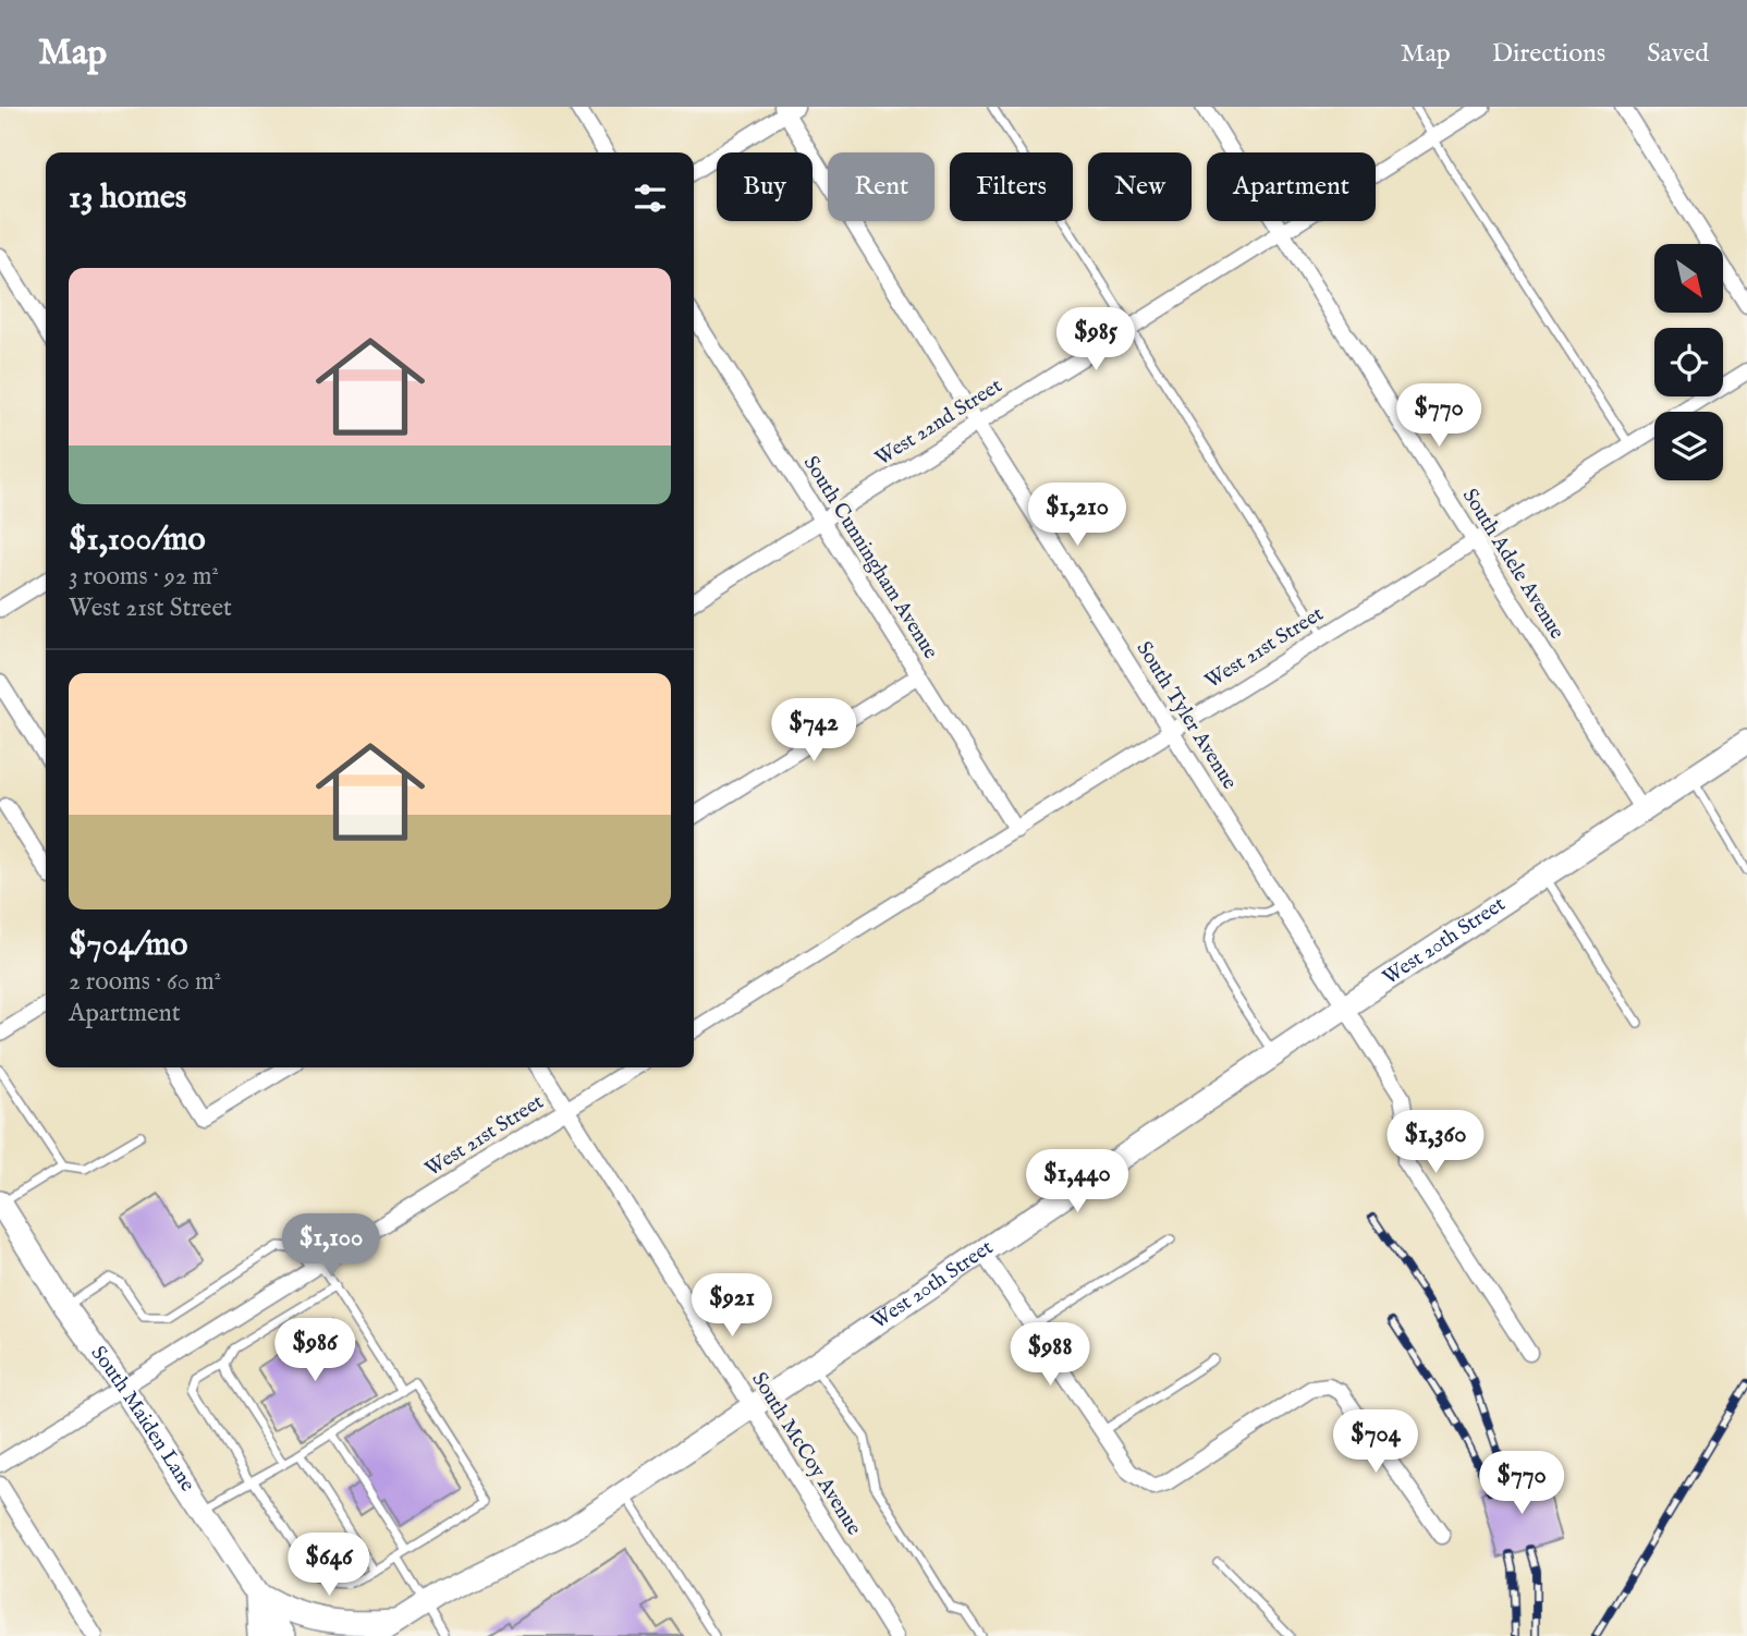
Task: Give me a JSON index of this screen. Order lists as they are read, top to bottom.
{
  "streets": {
    "main road": ["West 20th Street", "South Maiden Lane"],
    "street": [
      "West 22nd Street",
      "South Cunningham Avenue",
      "South Adele Avenue",
      "West 21st Street",
      "South Tyler Avenue",
      "South McCoy Avenue"
    ]
  },
  "crossings": [
    ["West 22nd Street", "South Cunningham Avenue"],
    ["West 22nd Street", "South Adele Avenue"],
    ["West 22nd Street", "South Tyler Avenue"],
    ["South Cunningham Avenue", "West 21st Street"],
    ["South Adele Avenue", "West 21st Street"],
    ["South Adele Avenue", "West 20th Street"],
    ["West 21st Street", "South Tyler Avenue"],
    ["West 21st Street", "South Maiden Lane"],
    ["West 21st Street", "South McCoy Avenue"],
    ["South Tyler Avenue", "West 20th Street"],
    ["West 20th Street", "South McCoy Avenue"]
  ],
  "north": "bottom right",
  "page": {
    "header": "Map",
    "nav": ["Map", "Directions", "Saved"],
    "chip": [
      "Buy",
      "Rent",
      "Filters",
      "New",
      "Apartment"
    ],
    "heading": "13 homes",
    "list": [
      {
        "name": "$1,100/mo",
        "note": "3 rooms · 92 m² · West 21st Street"
      },
      {
        "name": "$704/mo",
        "note": "2 rooms · 60 m² · Apartment"
      }
    ],
    "price": [
      "$985",
      "$770",
      "$1,210",
      "$742",
      "$1,360",
      "$1,440",
      "$1,100",
      "$921",
      "$986",
      "$988",
      "$704",
      "$770",
      "$646"
    ]
  }
}
